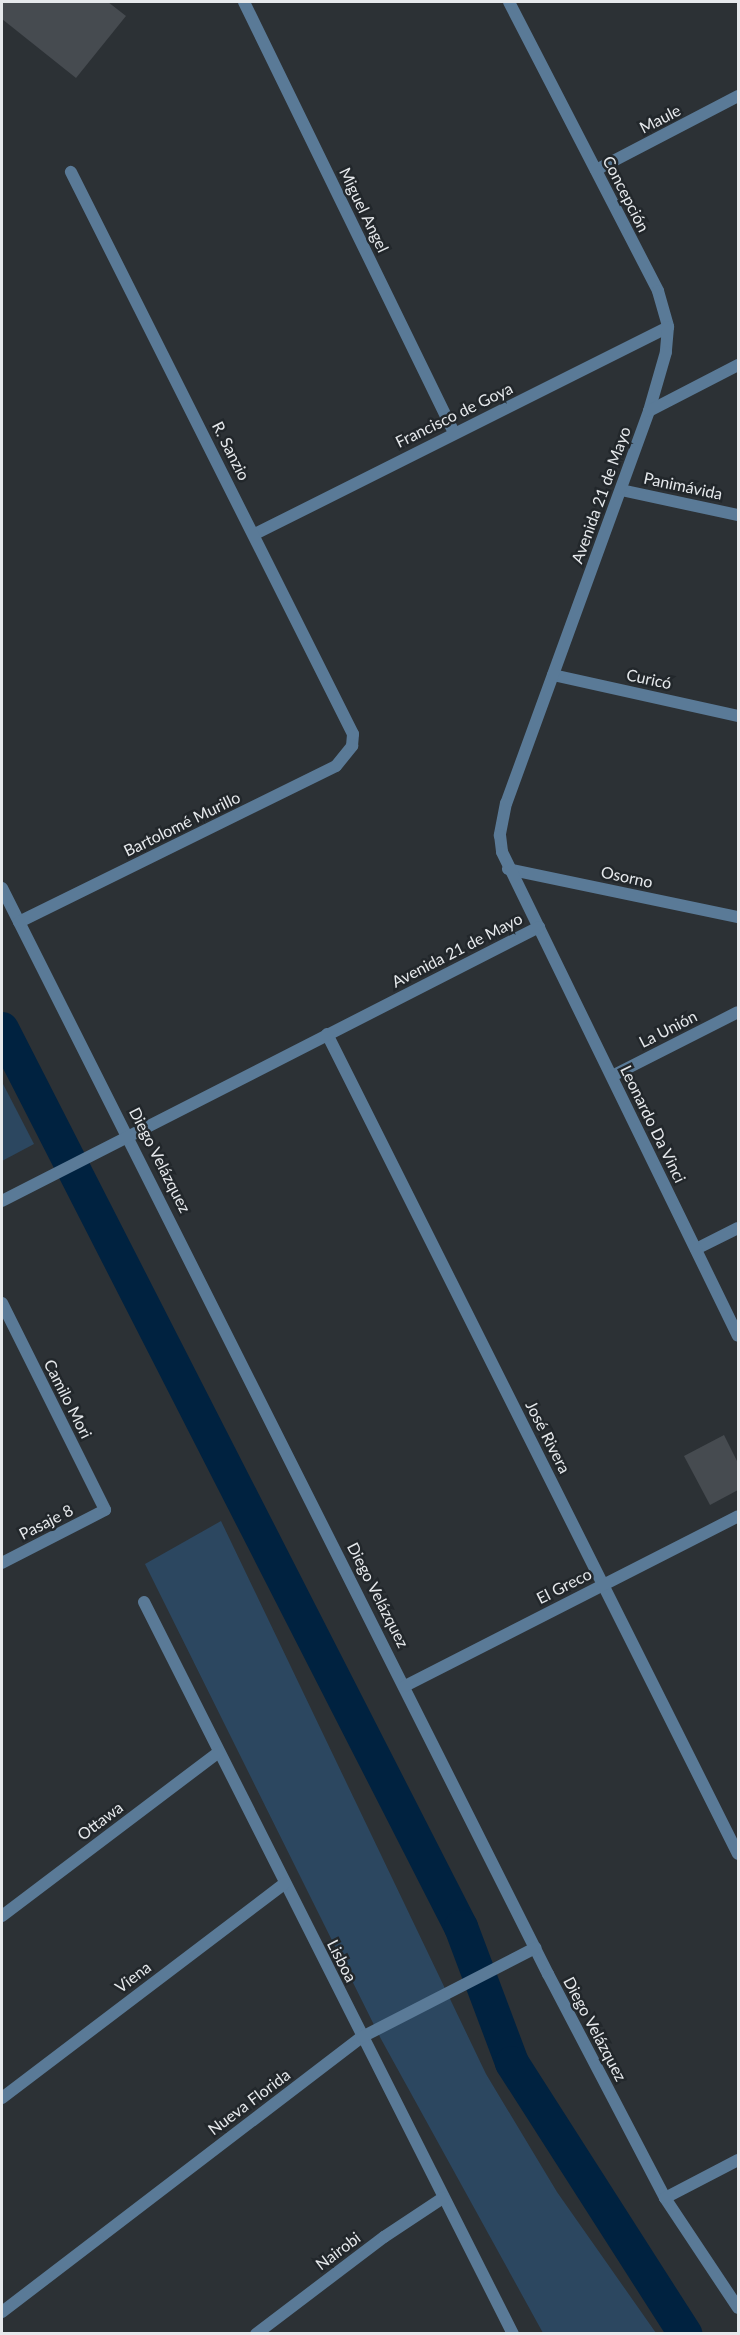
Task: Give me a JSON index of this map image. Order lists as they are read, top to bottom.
{
  "streets": {
    "street": [
      "Maule",
      "Concepción",
      "Miguel Angel",
      "Francisco de Goya",
      "R. Sanzio",
      "Panimávida",
      "Avenida 21 de Mayo",
      "Curicó",
      "Bartolomé Murillo",
      "Osorno",
      "La Unión",
      "Leonardo Da Vinci",
      "Diego Velázquez",
      "Camilo Mori",
      "José Rivera",
      "Pasaje 8",
      "El Greco",
      "Ottawa",
      "Lisboa",
      "Viena",
      "Nueva Florida",
      "Nairobi"
    ]
  },
  "crossings": [
    ["Maule", "Concepción"],
    ["Concepción", "Francisco de Goya"],
    ["Concepción", "Avenida 21 de Mayo"],
    ["Miguel Angel", "Francisco de Goya"],
    ["Francisco de Goya", "R. Sanzio"],
    ["R. Sanzio", "Bartolomé Murillo"],
    ["Panimávida", "Avenida 21 de Mayo"],
    ["Avenida 21 de Mayo", "Curicó"],
    ["Avenida 21 de Mayo", "Osorno"],
    ["Avenida 21 de Mayo", "Leonardo Da Vinci"],
    ["Avenida 21 de Mayo", "Diego Velázquez"],
    ["Avenida 21 de Mayo", "José Rivera"],
    ["Bartolomé Murillo", "Diego Velázquez"],
    ["La Unión", "Leonardo Da Vinci"],
    ["Diego Velázquez", "El Greco"],
    ["Diego Velázquez", "Nueva Florida"],
    ["Camilo Mori", "Pasaje 8"],
    ["José Rivera", "El Greco"],
    ["Ottawa", "Lisboa"],
    ["Lisboa", "Viena"],
    ["Lisboa", "Nueva Florida"],
    ["Lisboa", "Nairobi"]
  ]
}
